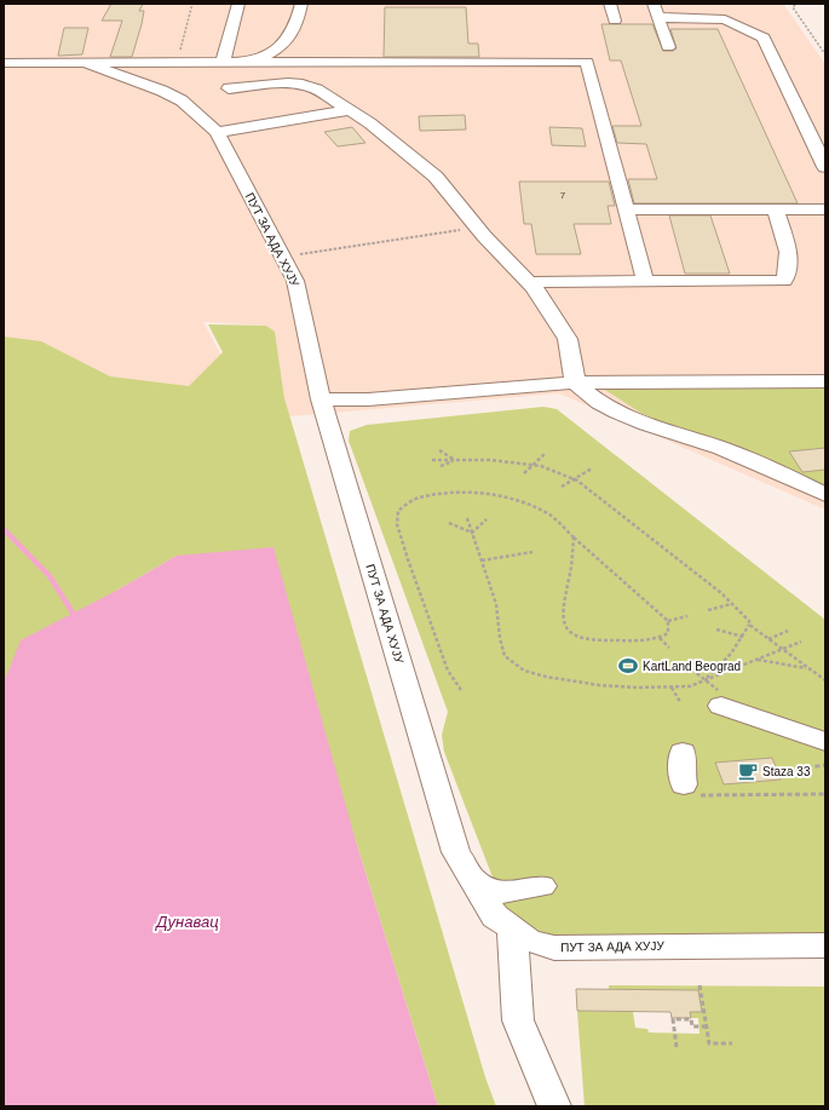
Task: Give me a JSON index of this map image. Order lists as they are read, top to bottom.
{
  "streets": {
    "lane": ["ПУТ ЗА АДА ХУЈУ"]
  },
  "water": ["Дунавац"],
  "places": {
    "sports": ["KartLand Beograd"],
    "cafe": ["Staza 33"]
  },
  "house_numbers": ["7"]
}
